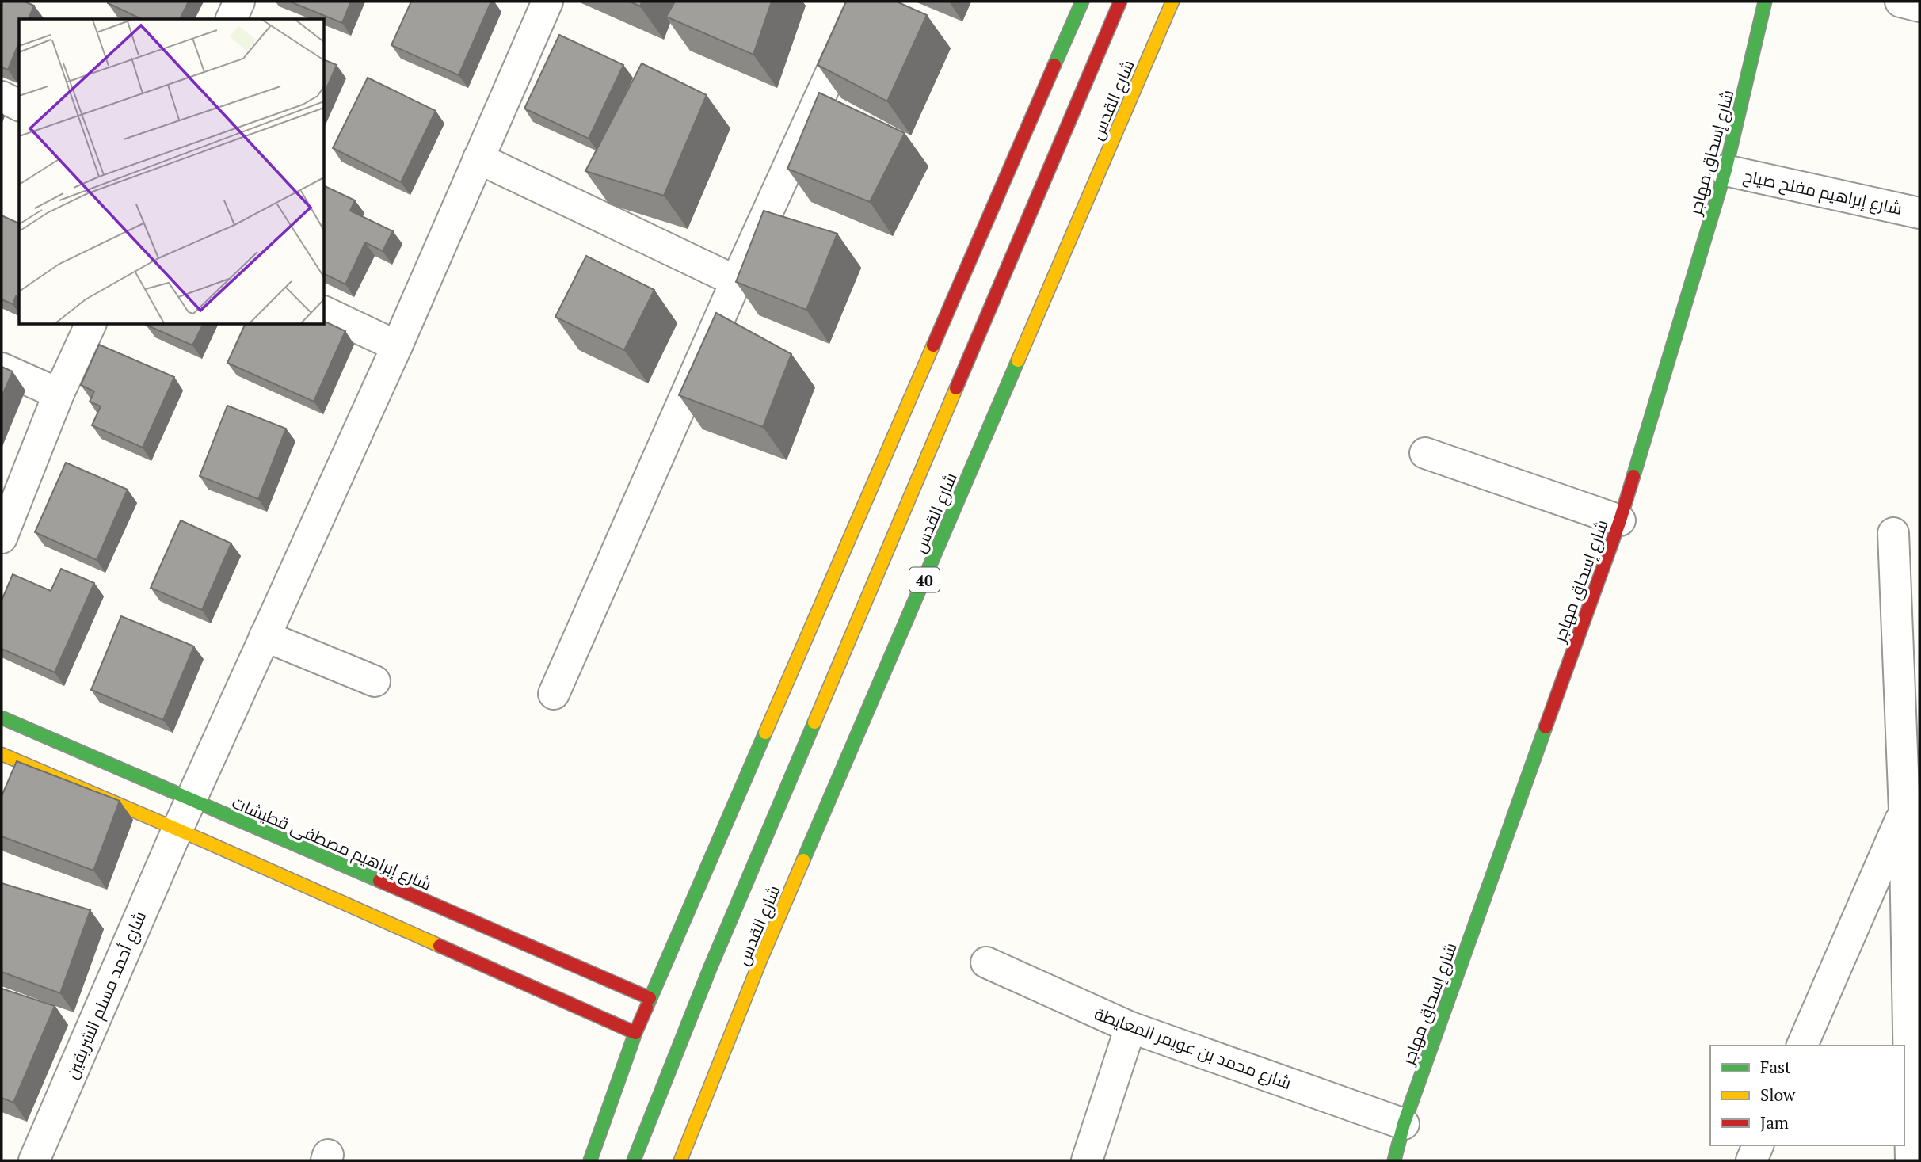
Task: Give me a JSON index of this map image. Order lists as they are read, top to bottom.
{
  "streets": {
    "main road": [
      "شارع القدس",
      "شارع إسحاق مهاجر",
      "40",
      "شارع إبراهيم مصطفى قطيشات"
    ],
    "street": ["شارع إبراهيم مفلح صياح", "شارع أحمد مسلم الشريقين", "شارع محمد بن عويمر المعايطة"]
  },
  "crossings": [
    ["شارع إسحاق مهاجر", "شارع إبراهيم مفلح صياح"],
    ["شارع إسحاق مهاجر", "شارع محمد بن عويمر المعايطة"],
    ["شارع إبراهيم مصطفى قطيشات", "شارع أحمد مسلم الشريقين"]
  ],
  "legend": ["Fast", "Slow", "Jam"]
}
